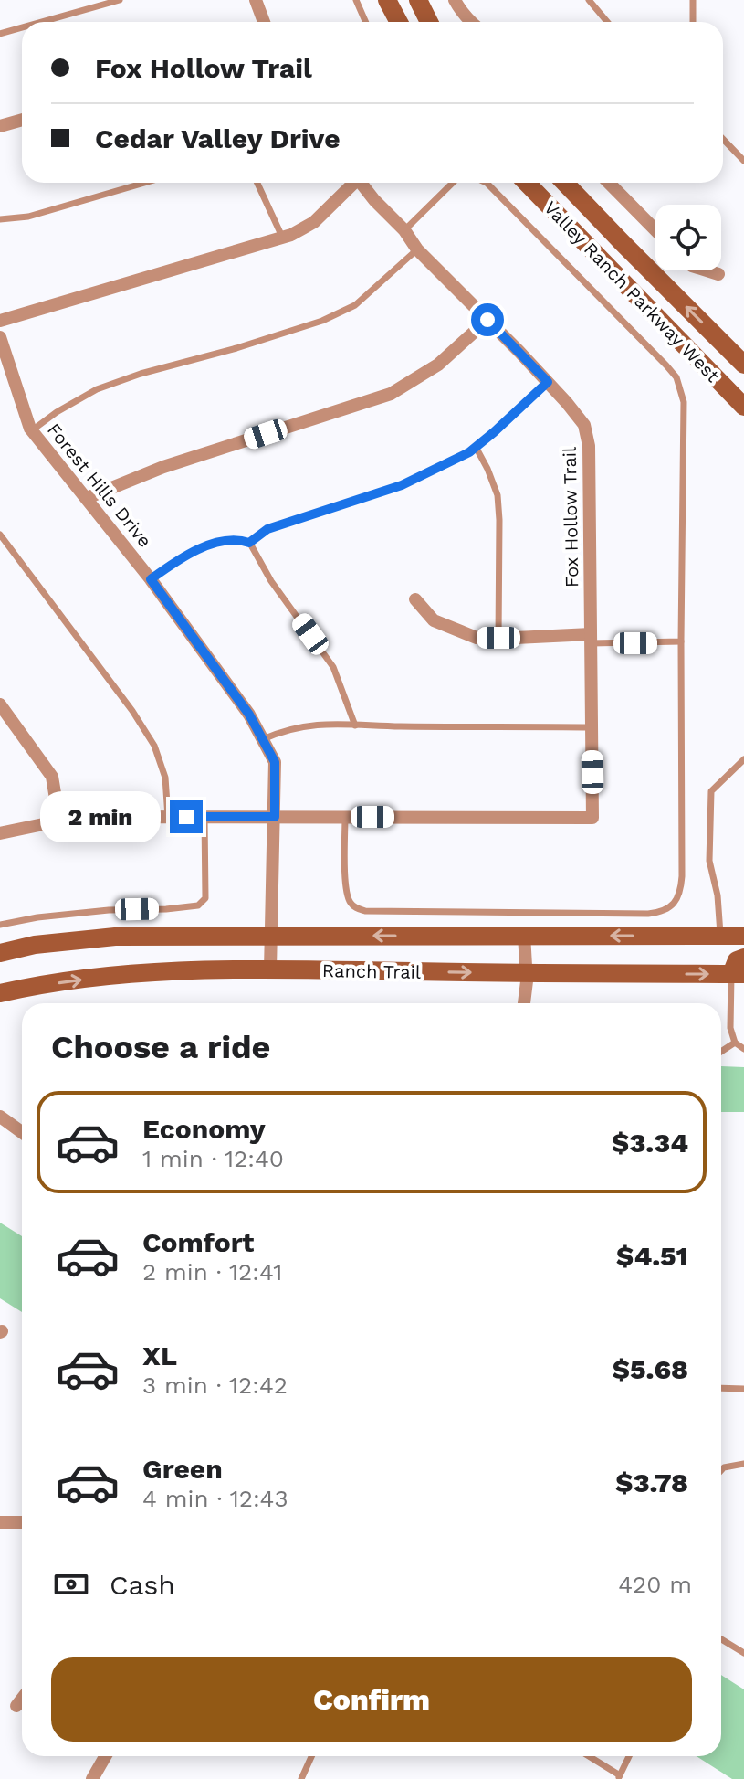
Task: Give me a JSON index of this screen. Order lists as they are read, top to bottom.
{
  "streets": {
    "main road": ["Valley Ranch Parkway West", "Ranch Trail"],
    "street": ["Forest Hills Drive", "Fox Hollow Trail"]
  },
  "crossings": [
    ["Forest Hills Drive", "Ranch Trail"]
  ],
  "page": {
    "banner": ["Fox Hollow Trail", "Cedar Valley Drive"],
    "bubble": "2 min",
    "heading": "Choose a ride",
    "list": [
      {
        "name": "Economy",
        "note": "1 min · 12:40",
        "value": "$3.34"
      },
      {
        "name": "Comfort",
        "note": "2 min · 12:41",
        "value": "$4.51"
      },
      {
        "name": "XL",
        "note": "3 min · 12:42",
        "value": "$5.68"
      },
      {
        "name": "Green",
        "note": "4 min · 12:43",
        "value": "$3.78"
      }
    ],
    "pay": ["Cash", "420 m"],
    "buttons": "Confirm"
  }
}
